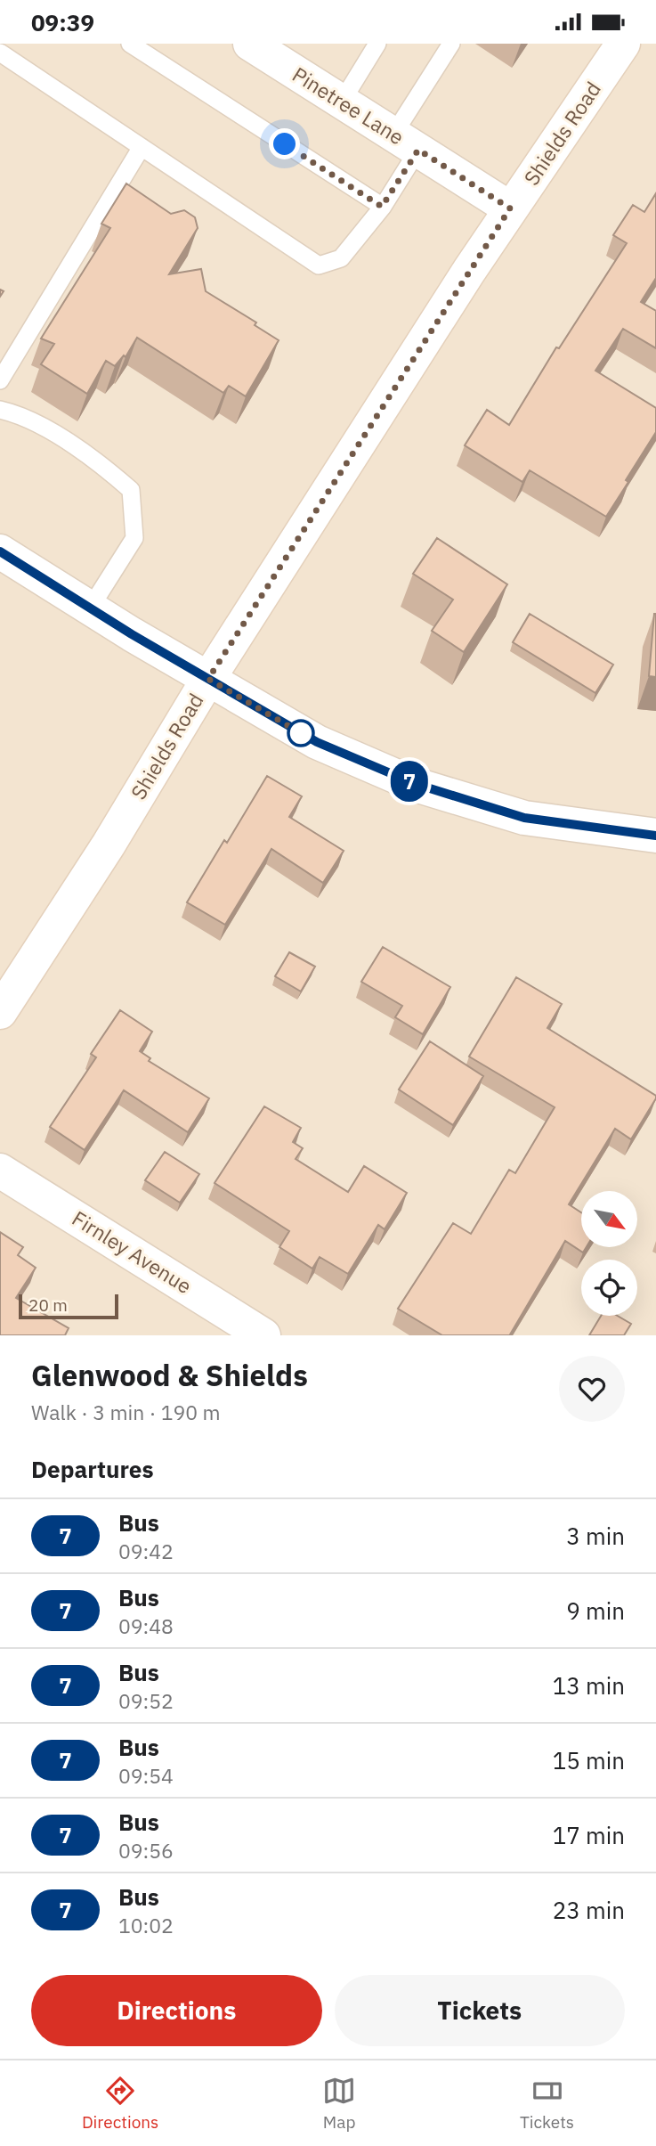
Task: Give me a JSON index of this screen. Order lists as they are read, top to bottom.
{
  "streets": {
    "street": ["Pinetree Lane", "Shields Road", "Firnley Avenue"]
  },
  "crossings": [
    ["Pinetree Lane", "Shields Road"]
  ],
  "lines": ["bus line 7"],
  "scale_bar": "20 m",
  "north": "bottom right",
  "page": {
    "status": "09:39",
    "on_map": "7",
    "scale": "20 m",
    "heading": [
      ["Glenwood & Shields", "Walk · 3 min · 190 m"],
      "Departures"
    ],
    "list": [
      {
        "mark": "7",
        "name": "Bus",
        "note": "09:42",
        "value": "3 min"
      },
      {
        "mark": "7",
        "name": "Bus",
        "note": "09:48",
        "value": "9 min"
      },
      {
        "mark": "7",
        "name": "Bus",
        "note": "09:52",
        "value": "13 min"
      },
      {
        "mark": "7",
        "name": "Bus",
        "note": "09:54",
        "value": "15 min"
      },
      {
        "mark": "7",
        "name": "Bus",
        "note": "09:56",
        "value": "17 min"
      },
      {
        "mark": "7",
        "name": "Bus",
        "note": "10:02",
        "value": "23 min"
      }
    ],
    "buttons": ["Directions", "Tickets"],
    "tabs": ["Directions", "Map", "Tickets"]
  }
}
